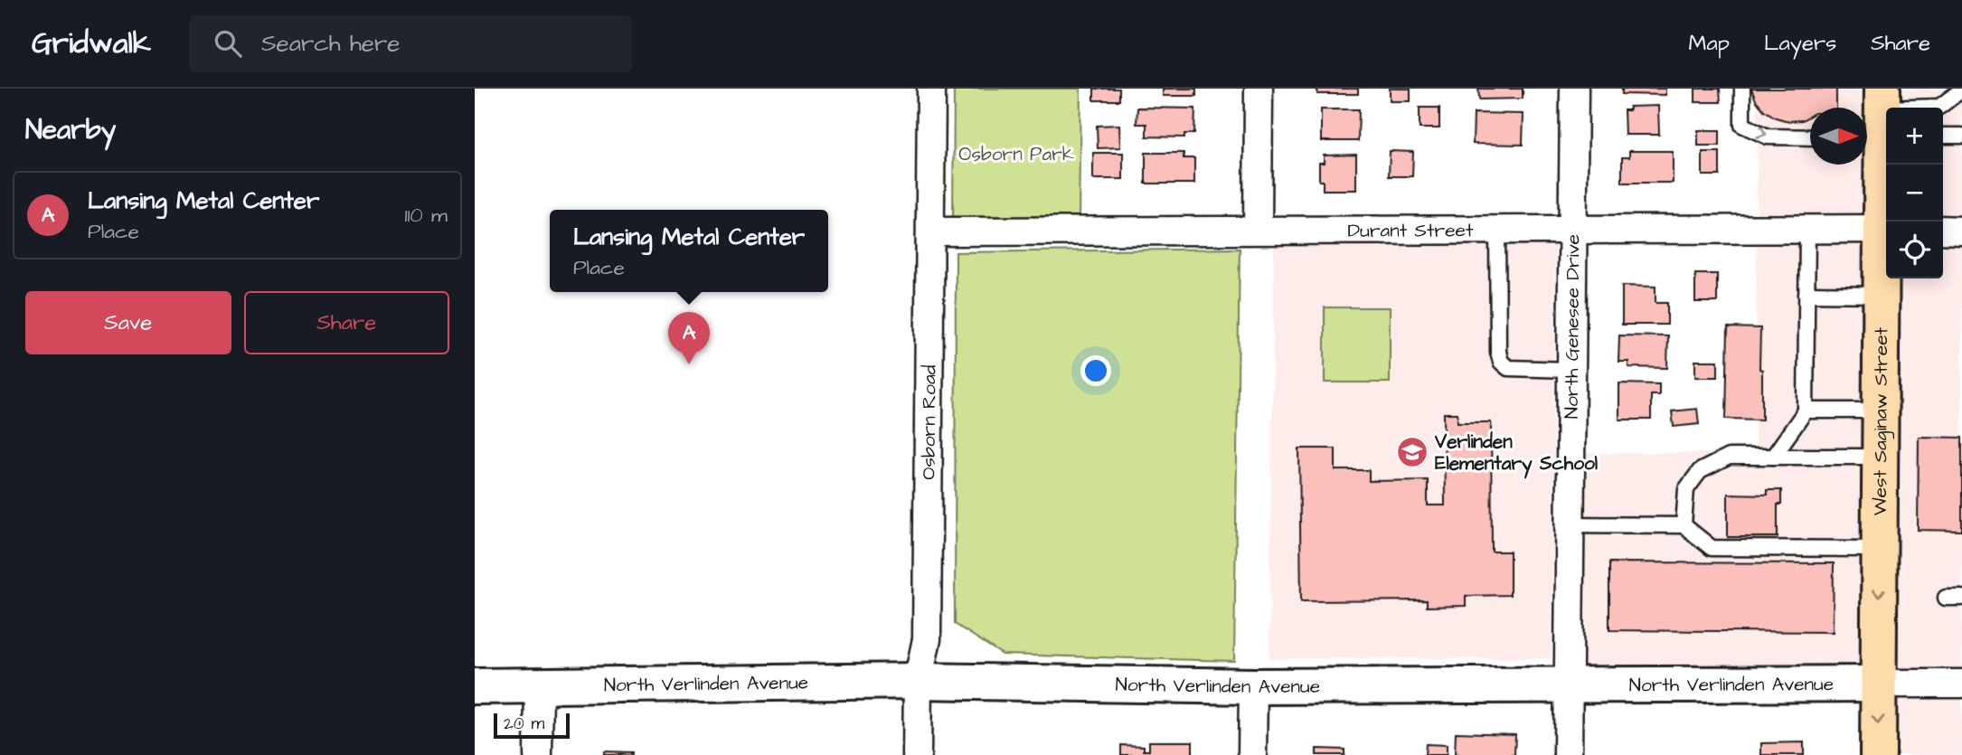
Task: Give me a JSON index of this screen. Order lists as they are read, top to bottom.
{
  "streets": {
    "main road": ["West Saginaw Street"],
    "street": [
      "Durant Street",
      "North Genesee Drive",
      "Osborn Road",
      "North Verlinden Avenue"
    ]
  },
  "crossings": [
    ["Durant Street", "North Genesee Drive"],
    ["Durant Street", "Osborn Road"],
    ["Durant Street", "West Saginaw Street"],
    ["North Genesee Drive", "North Verlinden Avenue"],
    ["Osborn Road", "North Verlinden Avenue"],
    ["West Saginaw Street", "North Verlinden Avenue"]
  ],
  "parks": ["Osborn Park"],
  "places": {
    "school or university": ["Verlinden Elementary School"]
  },
  "scale_bar": "20 m",
  "north": "right",
  "page": {
    "header": "Gridwalk",
    "search": "Search here",
    "nav": ["Map", "Layers", "Share"],
    "heading": "Nearby",
    "map_buttons": ["+", "−"],
    "list": [
      {
        "mark": "A",
        "name": "Lansing Metal Center",
        "note": "Place",
        "value": "110 m"
      }
    ],
    "popup": ["Lansing Metal Center", "Place"],
    "buttons": ["Save", "Share"],
    "pins": "A",
    "scale": "20 m"
  }
}
